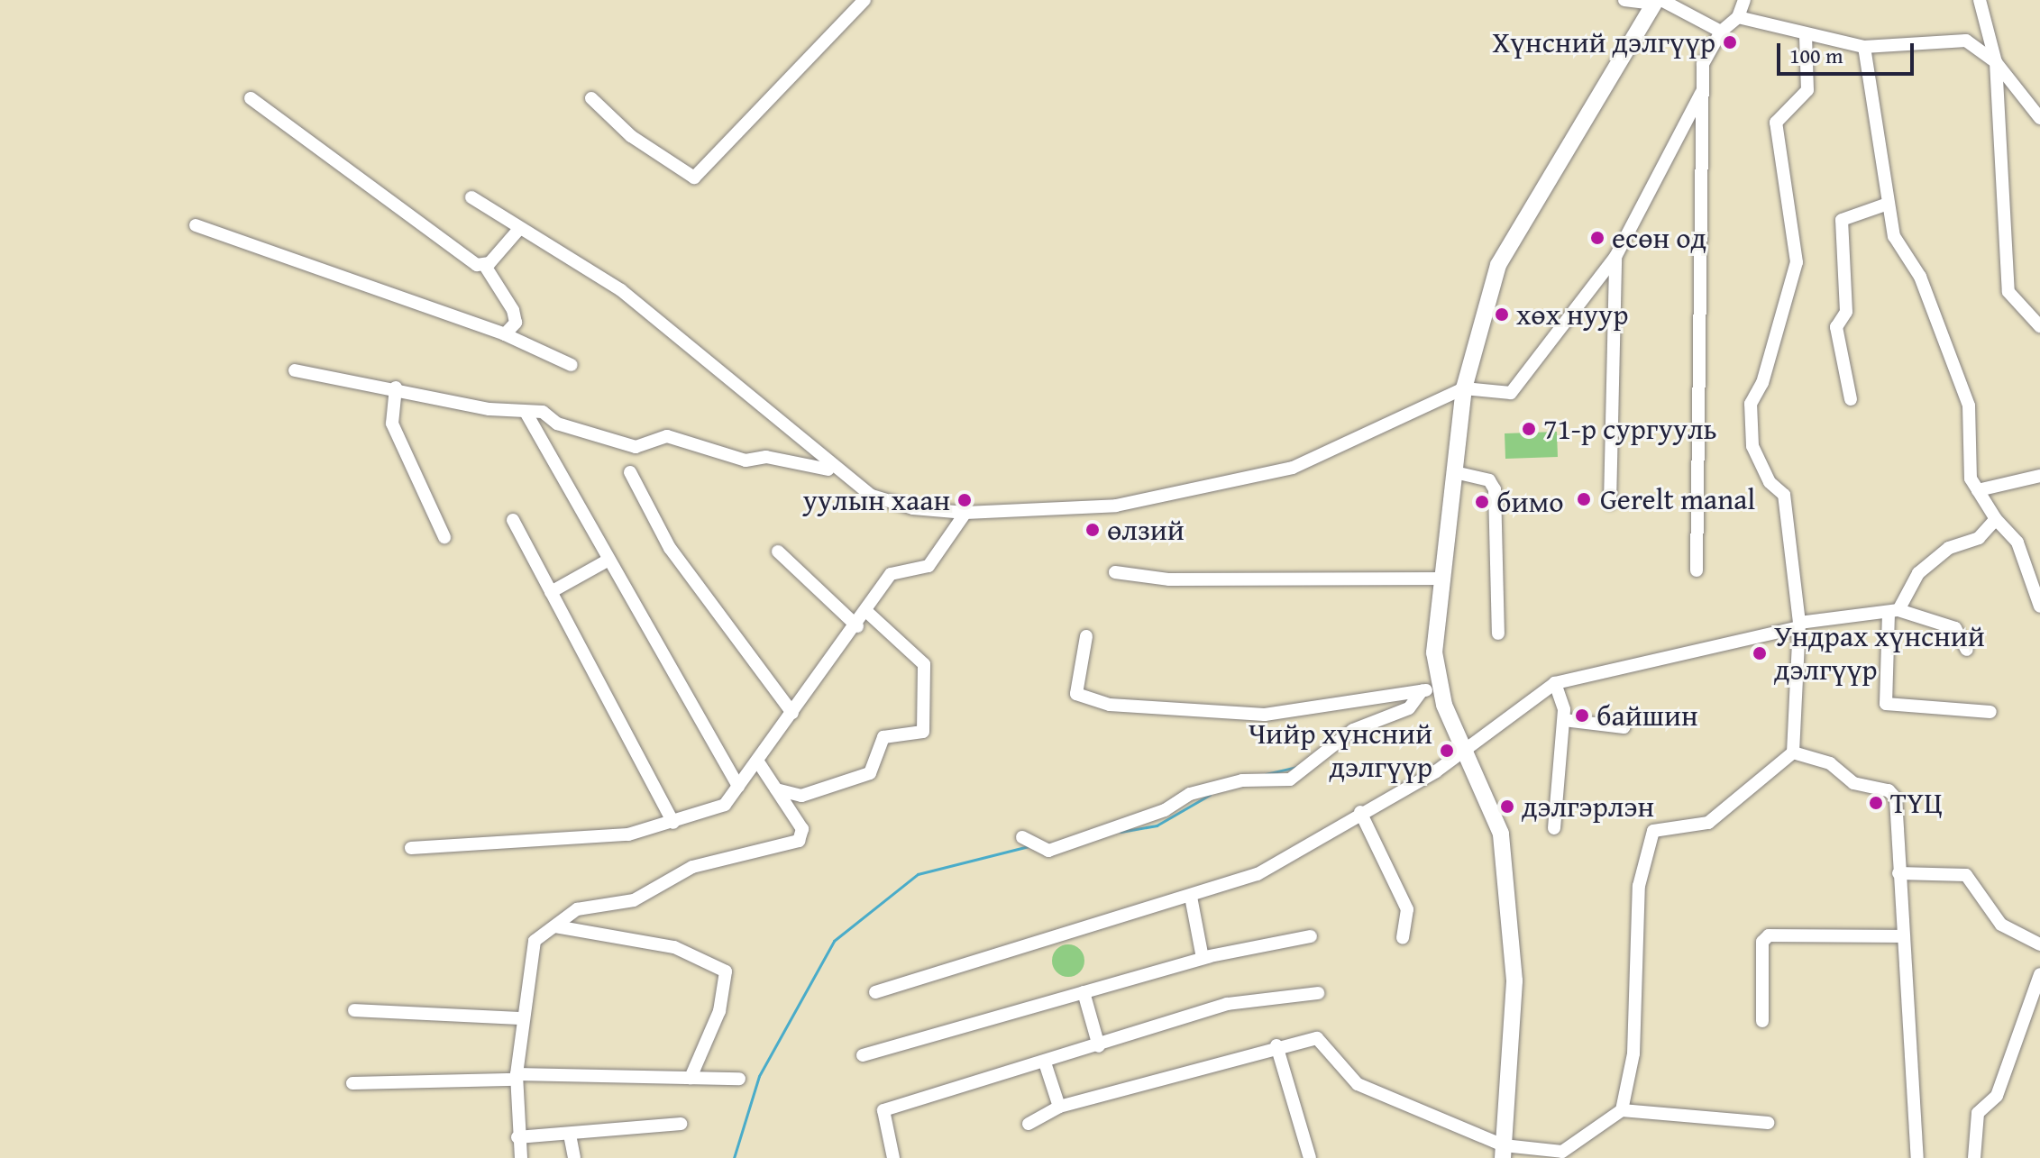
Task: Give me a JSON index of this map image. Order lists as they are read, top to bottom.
{
  "places": [
    "Хүнсний дэлгүүр",
    "есөн од",
    "хөх нуур",
    "71-р сургууль",
    "Gerelt manal",
    "уулын хаан",
    "бимо",
    "өлзий",
    "Ундрах хүнсний дэлгүүр",
    "байшин",
    "Чийр хүнсний дэлгүүр",
    "ТҮЦ",
    "дэлгэрлэн"
  ],
  "scale_bar": "100 m"
}
